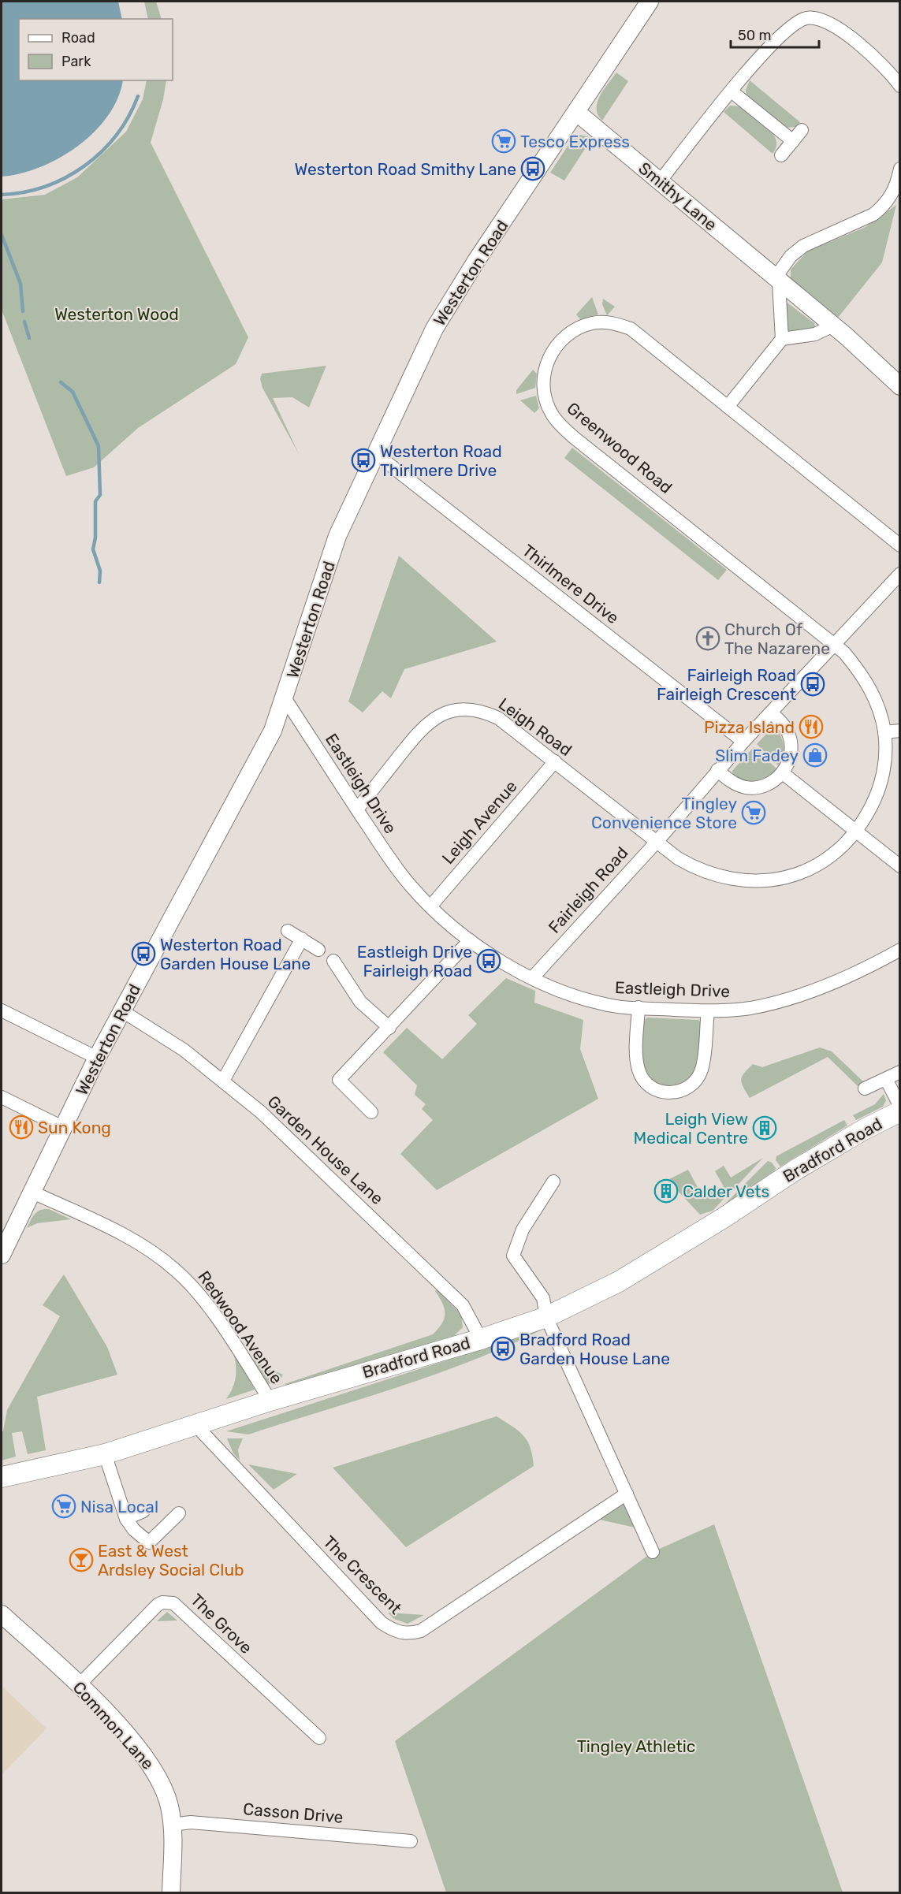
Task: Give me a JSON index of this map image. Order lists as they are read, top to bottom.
{
  "streets": {
    "main road": ["Bradford Road"],
    "street": [
      "Smithy Lane",
      "Westerton Road",
      "Greenwood Road",
      "Thirlmere Drive",
      "Leigh Road",
      "Eastleigh Drive",
      "Leigh Avenue",
      "Fairleigh Road",
      "Garden House Lane",
      "Redwood Avenue",
      "The Crescent",
      "The Grove",
      "Common Lane",
      "Casson Drive"
    ]
  },
  "crossings": [
    ["Smithy Lane", "Westerton Road"],
    ["Westerton Road", "Thirlmere Drive"],
    ["Westerton Road", "Eastleigh Drive"],
    ["Westerton Road", "Garden House Lane"],
    ["Westerton Road", "Redwood Avenue"],
    ["Greenwood Road", "Leigh Road"],
    ["Greenwood Road", "Fairleigh Road"],
    ["Thirlmere Drive", "Fairleigh Road"],
    ["Leigh Road", "Eastleigh Drive"],
    ["Leigh Road", "Leigh Avenue"],
    ["Leigh Road", "Fairleigh Road"],
    ["Eastleigh Drive", "Leigh Avenue"],
    ["Eastleigh Drive", "Fairleigh Road"],
    ["Garden House Lane", "Bradford Road"],
    ["Bradford Road", "Redwood Avenue"],
    ["Bradford Road", "The Crescent"],
    ["The Grove", "Common Lane"],
    ["Common Lane", "Casson Drive"]
  ],
  "parks": ["Westerton Wood", "Tingley Athletic"],
  "places": {
    "supermarket": ["Tesco Express", "Tingley Convenience Store", "Nisa Local"],
    "bus stop": [
      "Westerton Road Smithy Lane",
      "Westerton Road Thirlmere Drive",
      "Fairleigh Road Fairleigh Crescent",
      "Westerton Road Garden House Lane",
      "Eastleigh Drive Fairleigh Road",
      "Bradford Road Garden House Lane"
    ],
    "church": ["Church Of The Nazarene"],
    "restaurant": ["Pizza Island", "Sun Kong"],
    "shop": ["Slim Fadey"],
    "building": ["Leigh View Medical Centre", "Calder Vets"],
    "bar": ["East & West Ardsley Social Club"]
  },
  "legend": ["Road", "Park"],
  "scale_bar": "50 m"
}
